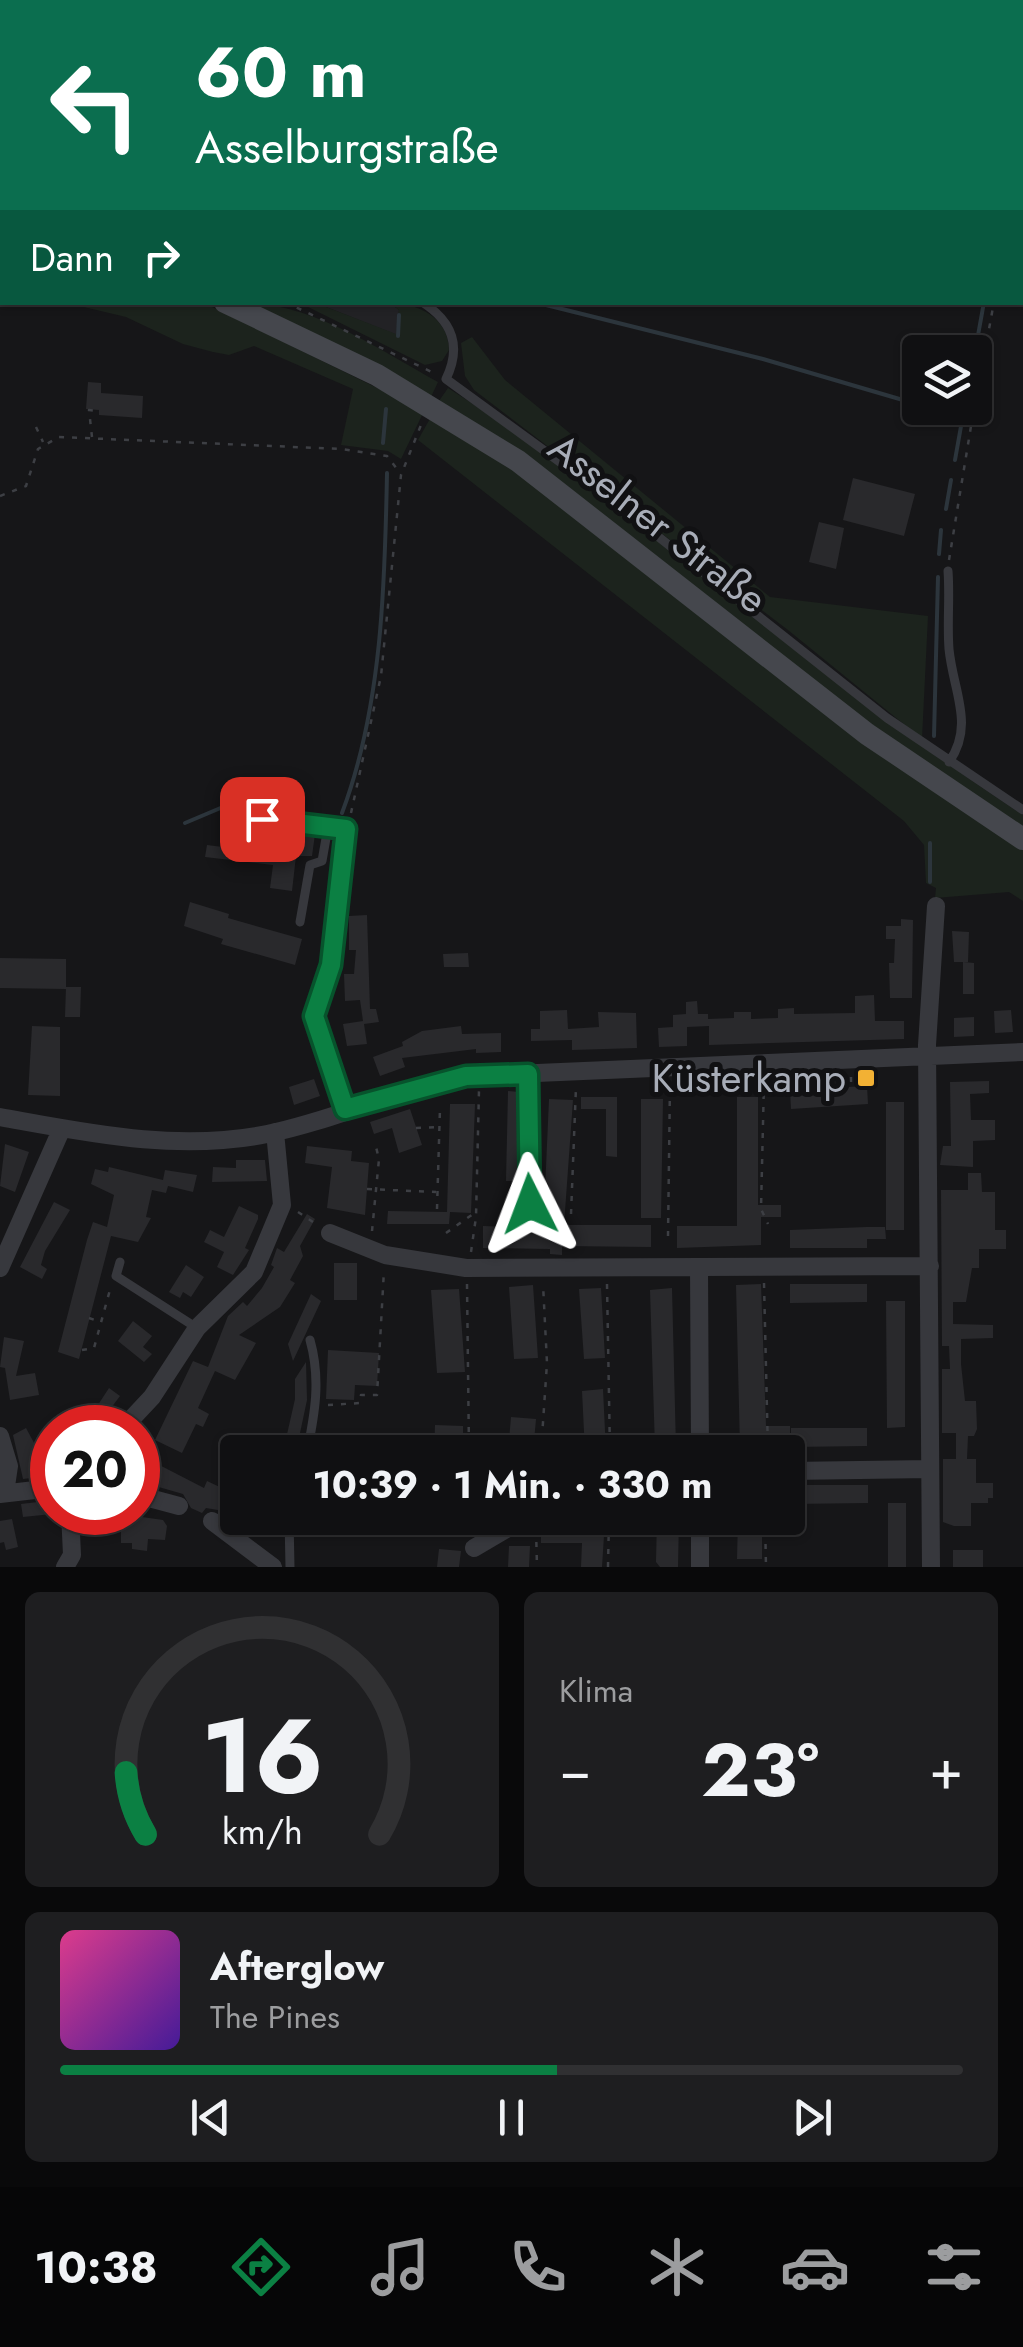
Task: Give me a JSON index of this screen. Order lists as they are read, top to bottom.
{
  "streets": {
    "main road": ["Asselner Straße"]
  },
  "places": {
    "transit": ["Küsterkamp"]
  },
  "page": {
    "turn": ["60 m", "Asselburgstraße"],
    "then": "Dann",
    "limit": "20",
    "trip": "10:39 · 1 Min. · 330 m",
    "tile": "Klima",
    "heat": ["−", "23°", "+"],
    "song": ["Afterglow", "The Pines"],
    "tabs": "10:38",
    "gauge": ["16", "km/h"]
  }
}
